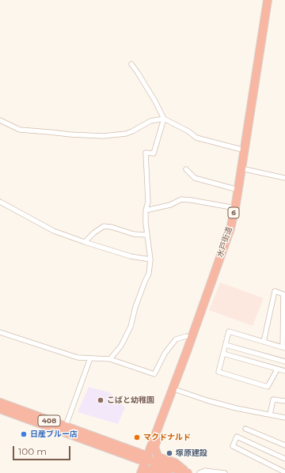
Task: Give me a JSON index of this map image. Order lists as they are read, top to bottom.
{
  "streets": {
    "highway": ["6", "水戸街道", "408"]
  },
  "crossings": [
    ["水戸街道", "408"]
  ],
  "places": [
    "こばと幼稚園",
    "日産ブルー店",
    "マクドナルド",
    "塚原建設"
  ],
  "scale_bar": "100 m"
}
